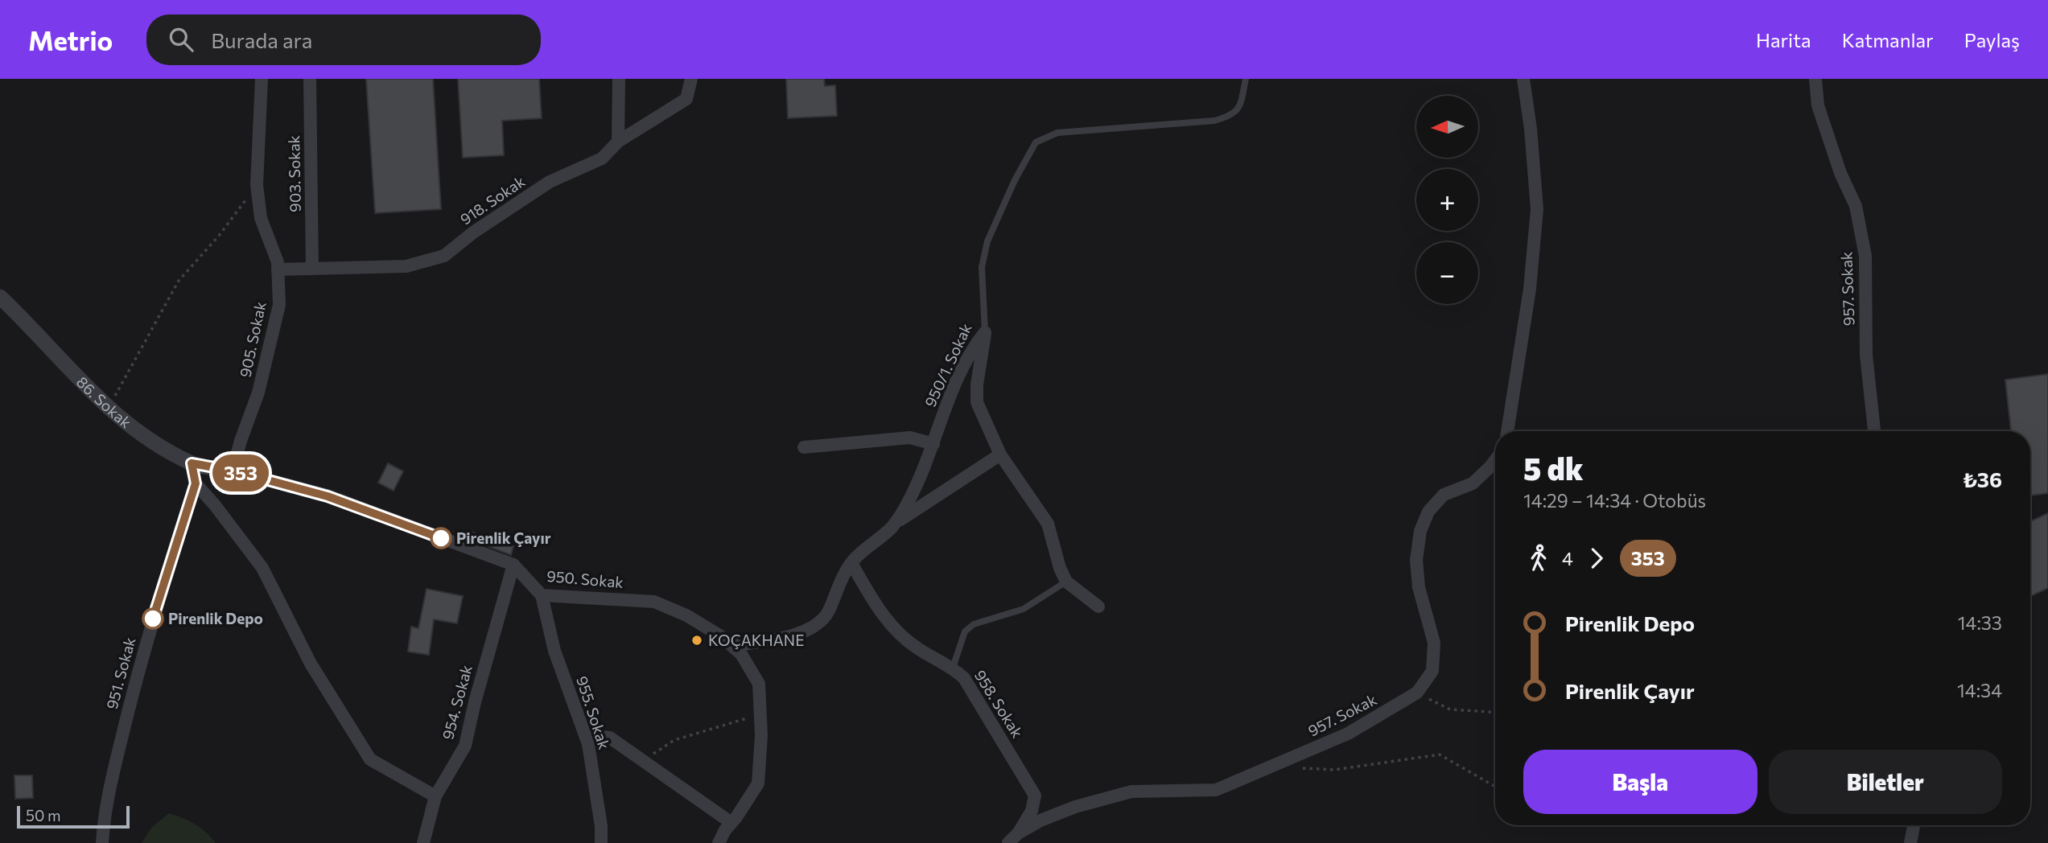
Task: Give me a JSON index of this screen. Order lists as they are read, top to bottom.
{
  "streets": {
    "street": [
      "903. Sokak",
      "918. Sokak",
      "957. Sokak",
      "905. Sokak",
      "950/1. Sokak",
      "86. Sokak",
      "950. Sokak",
      "951. Sokak",
      "954. Sokak",
      "958. Sokak",
      "955. Sokak"
    ]
  },
  "crossings": [
    ["903. Sokak", "918. Sokak"],
    ["918. Sokak", "905. Sokak"],
    ["957. Sokak", "958. Sokak"],
    ["905. Sokak", "86. Sokak"],
    ["905. Sokak", "950. Sokak"],
    ["950/1. Sokak", "950. Sokak"],
    ["950/1. Sokak", "958. Sokak"],
    ["86. Sokak", "950. Sokak"],
    ["950. Sokak", "954. Sokak"],
    ["950. Sokak", "955. Sokak"]
  ],
  "places": ["Pirenlik Çayır", "Pirenlik Depo", "KOÇAKHANE"],
  "lines": ["bus line 353"],
  "scale_bar": "50 m",
  "north": "left",
  "page": {
    "header": "Metrio",
    "search": "Burada ara",
    "nav": ["Harita", "Katmanlar", "Paylaş"],
    "on_map": "353",
    "map_buttons": ["+", "−"],
    "heading": ["5 dk", "14:29 – 14:34 · Otobüs", "₺36"],
    "legs": ["4", "353"],
    "list": [
      {
        "name": "Pirenlik Depo",
        "value": "14:33"
      },
      {
        "name": "Pirenlik Çayır",
        "value": "14:34"
      }
    ],
    "buttons": ["Başla", "Biletler"],
    "scale": "50 m"
  }
}
